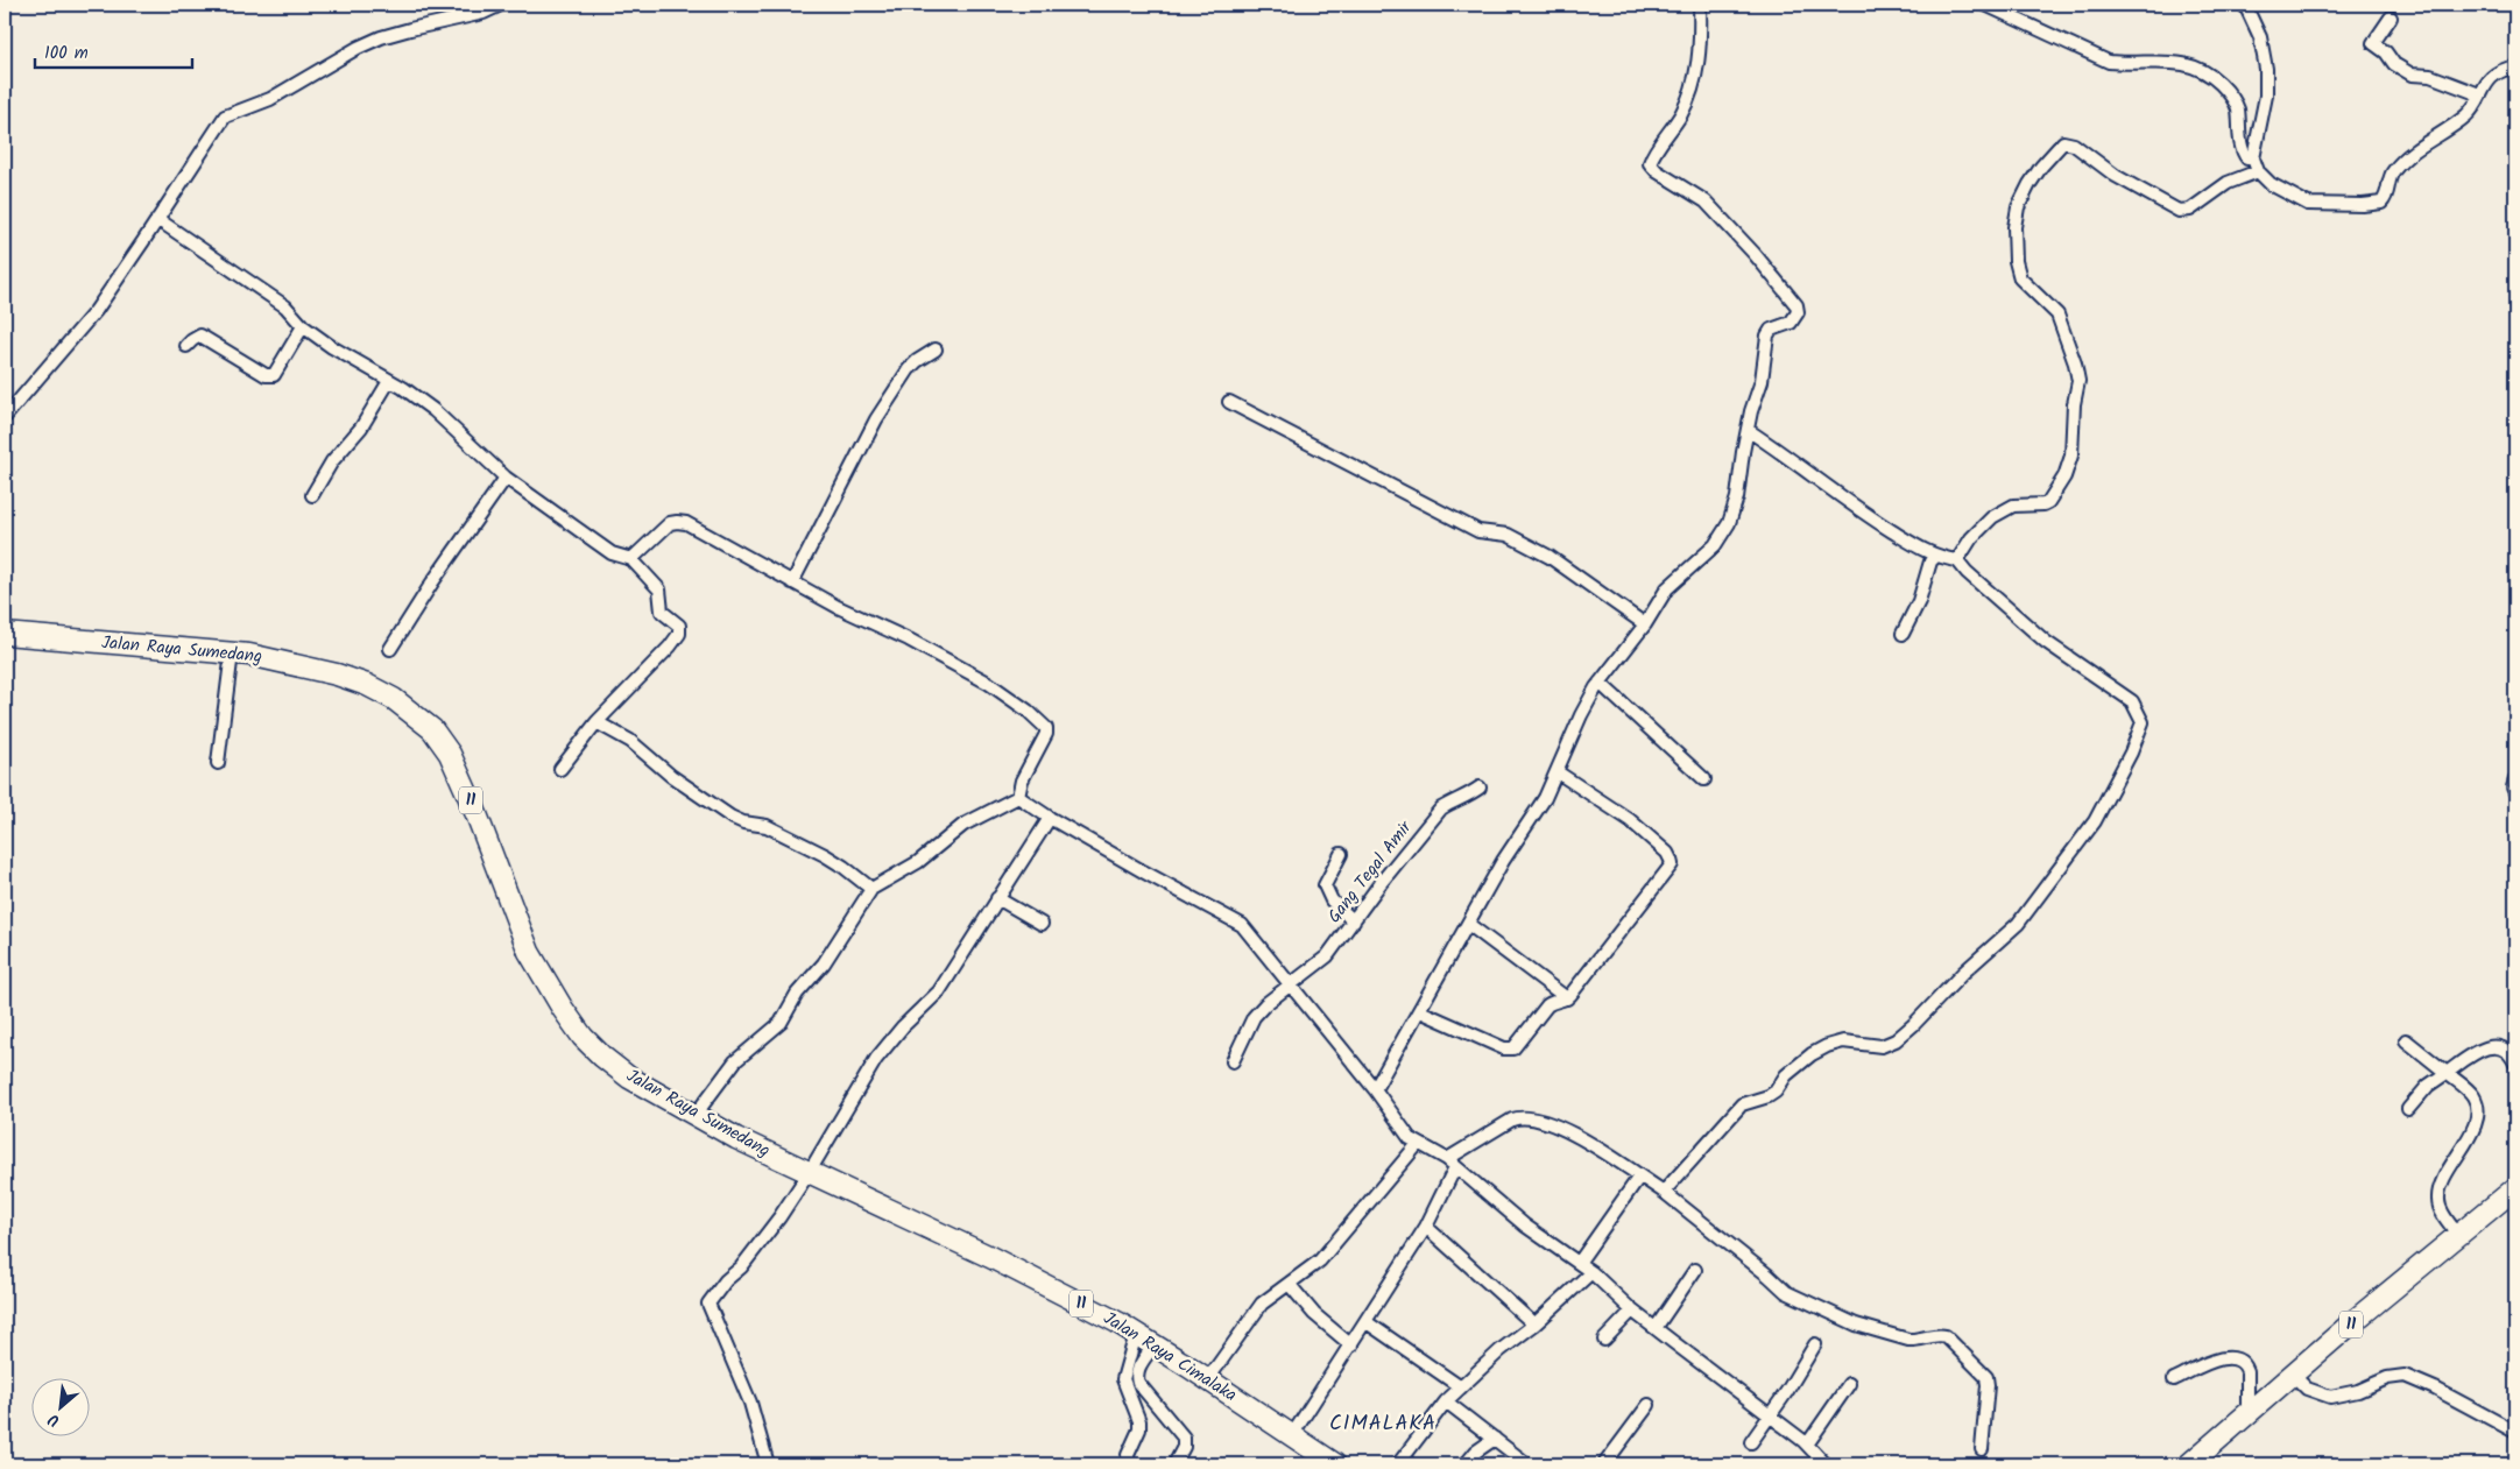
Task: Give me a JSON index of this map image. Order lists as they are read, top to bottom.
{
  "streets": {
    "highway": ["Jalan Raya Sumedang", "11", "Jalan Raya Cimalaka"],
    "street": ["Gang Tegal Amir"]
  },
  "crossings": [
    ["Jalan Raya Sumedang", "Jalan Raya Cimalaka"]
  ],
  "districts": ["CIMALAKA"],
  "scale_bar": "100 m",
  "north": "bottom left"
}
